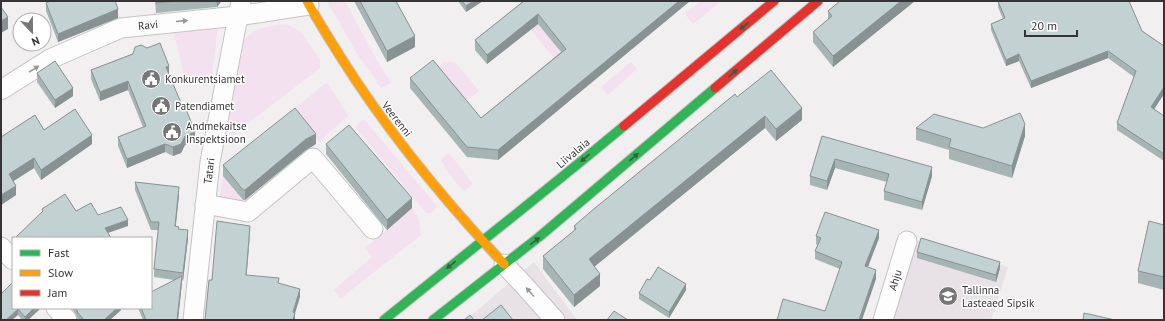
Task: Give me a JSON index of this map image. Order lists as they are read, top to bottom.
{
  "streets": {
    "main road": ["Veerenni", "Liivalaia"],
    "street": ["Ravi", "Tatari", "Ahju"]
  },
  "crossings": [
    ["Ravi", "Veerenni"],
    ["Ravi", "Tatari"],
    ["Veerenni", "Liivalaia"]
  ],
  "one_way": ["Ravi"],
  "places": {
    "public building": ["Konkurentsiamet", "Patendiamet", "Andmekaitse Inspektsioon"],
    "school or university": ["Tallinna Lasteaed Sipsik"]
  },
  "legend": ["Fast", "Slow", "Jam"],
  "scale_bar": "20 m",
  "north": "bottom"
}
